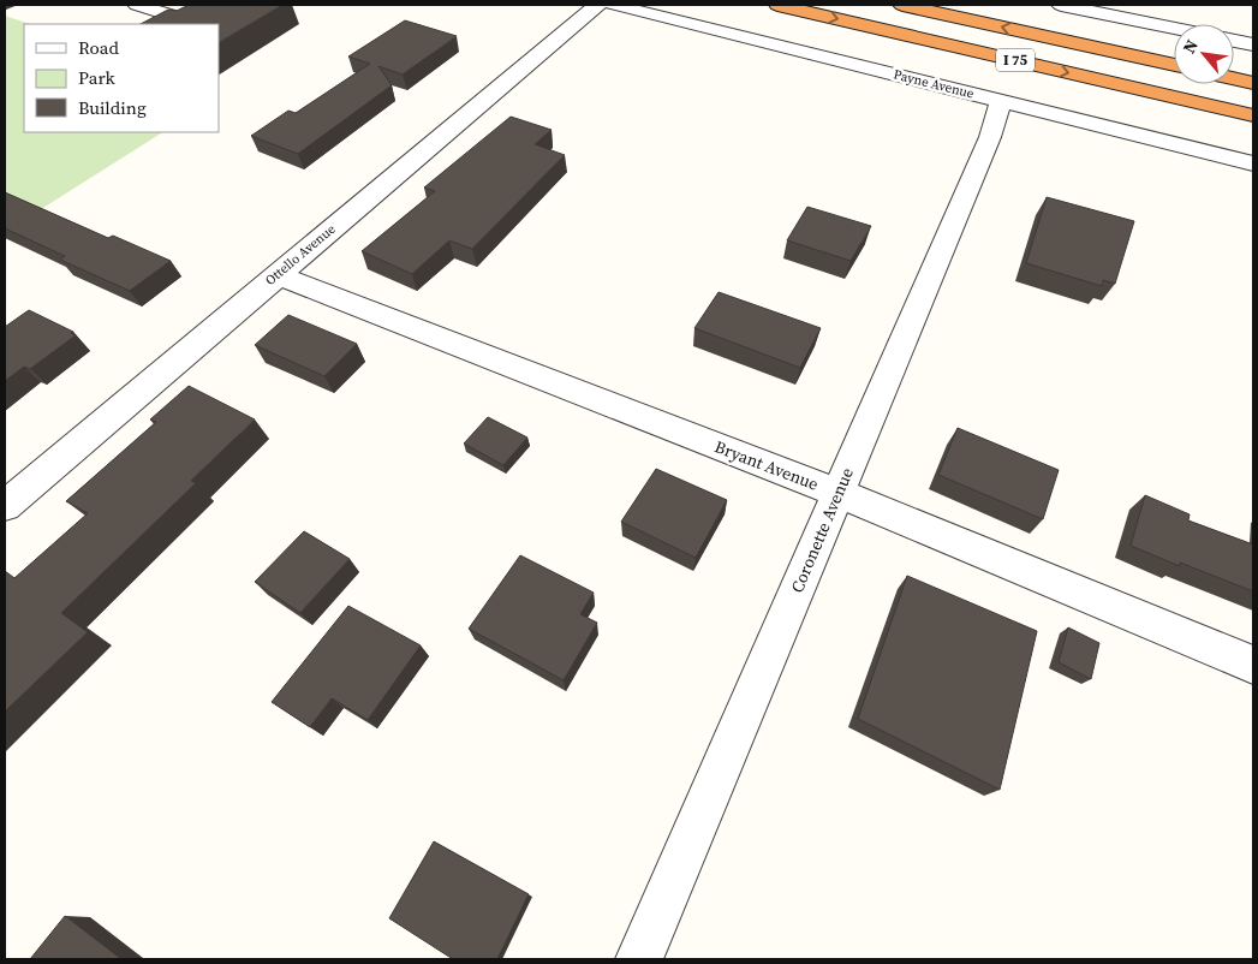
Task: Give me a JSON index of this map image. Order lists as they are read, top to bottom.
{
  "streets": {
    "highway": ["I 75"],
    "street": [
      "Payne Avenue",
      "Ottello Avenue",
      "Bryant Avenue",
      "Coronette Avenue"
    ]
  },
  "crossings": [
    ["Payne Avenue", "Coronette Avenue"],
    ["Ottello Avenue", "Bryant Avenue"],
    ["Bryant Avenue", "Coronette Avenue"]
  ],
  "legend": ["Road", "Park", "Building"],
  "north": "top left"
}
